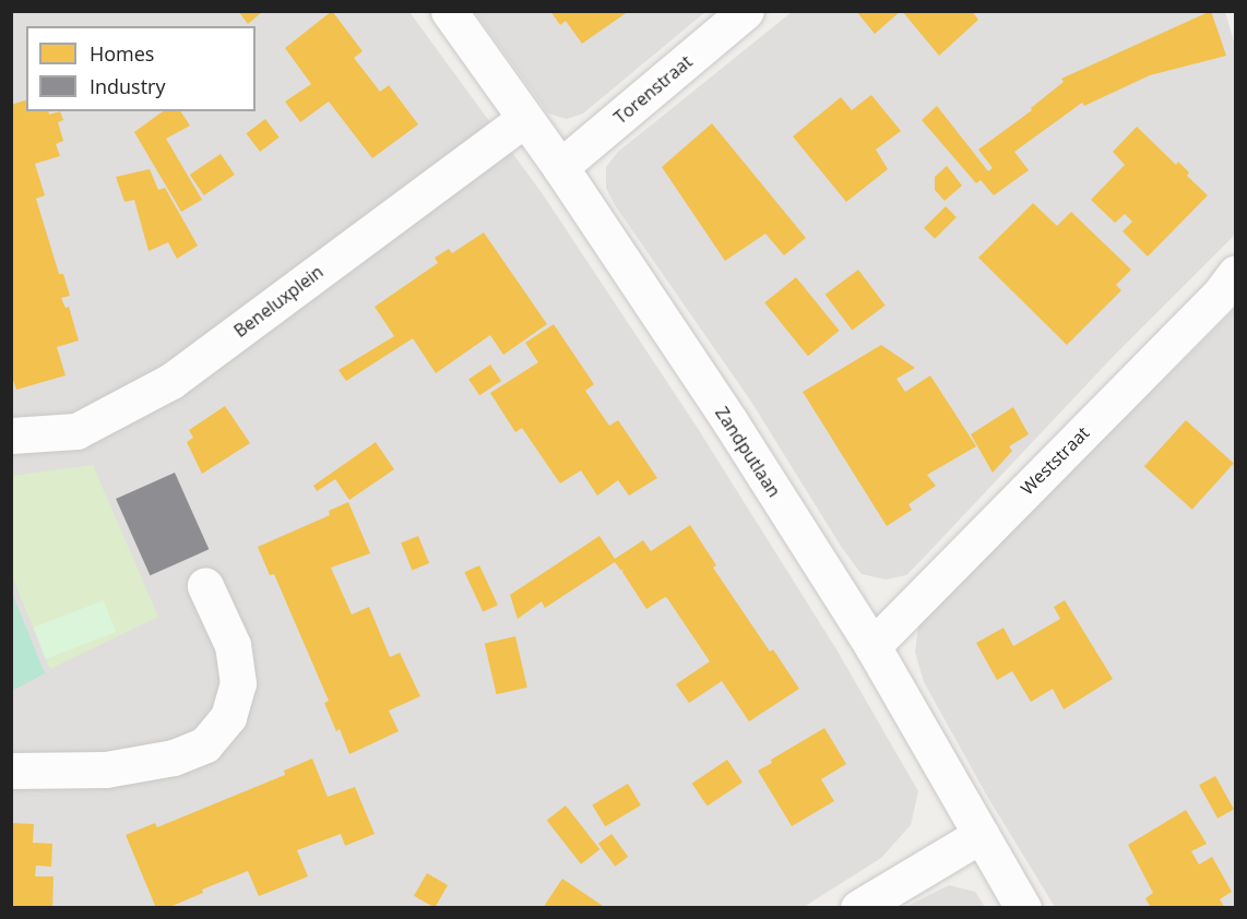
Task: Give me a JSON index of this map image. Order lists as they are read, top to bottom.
{
  "streets": {
    "street": [
      "Torenstraat",
      "Beneluxplein",
      "Zandputlaan",
      "Weststraat"
    ]
  },
  "crossings": [
    ["Torenstraat", "Zandputlaan"],
    ["Beneluxplein", "Zandputlaan"],
    ["Zandputlaan", "Weststraat"]
  ],
  "legend": ["Homes", "Industry"]
}
